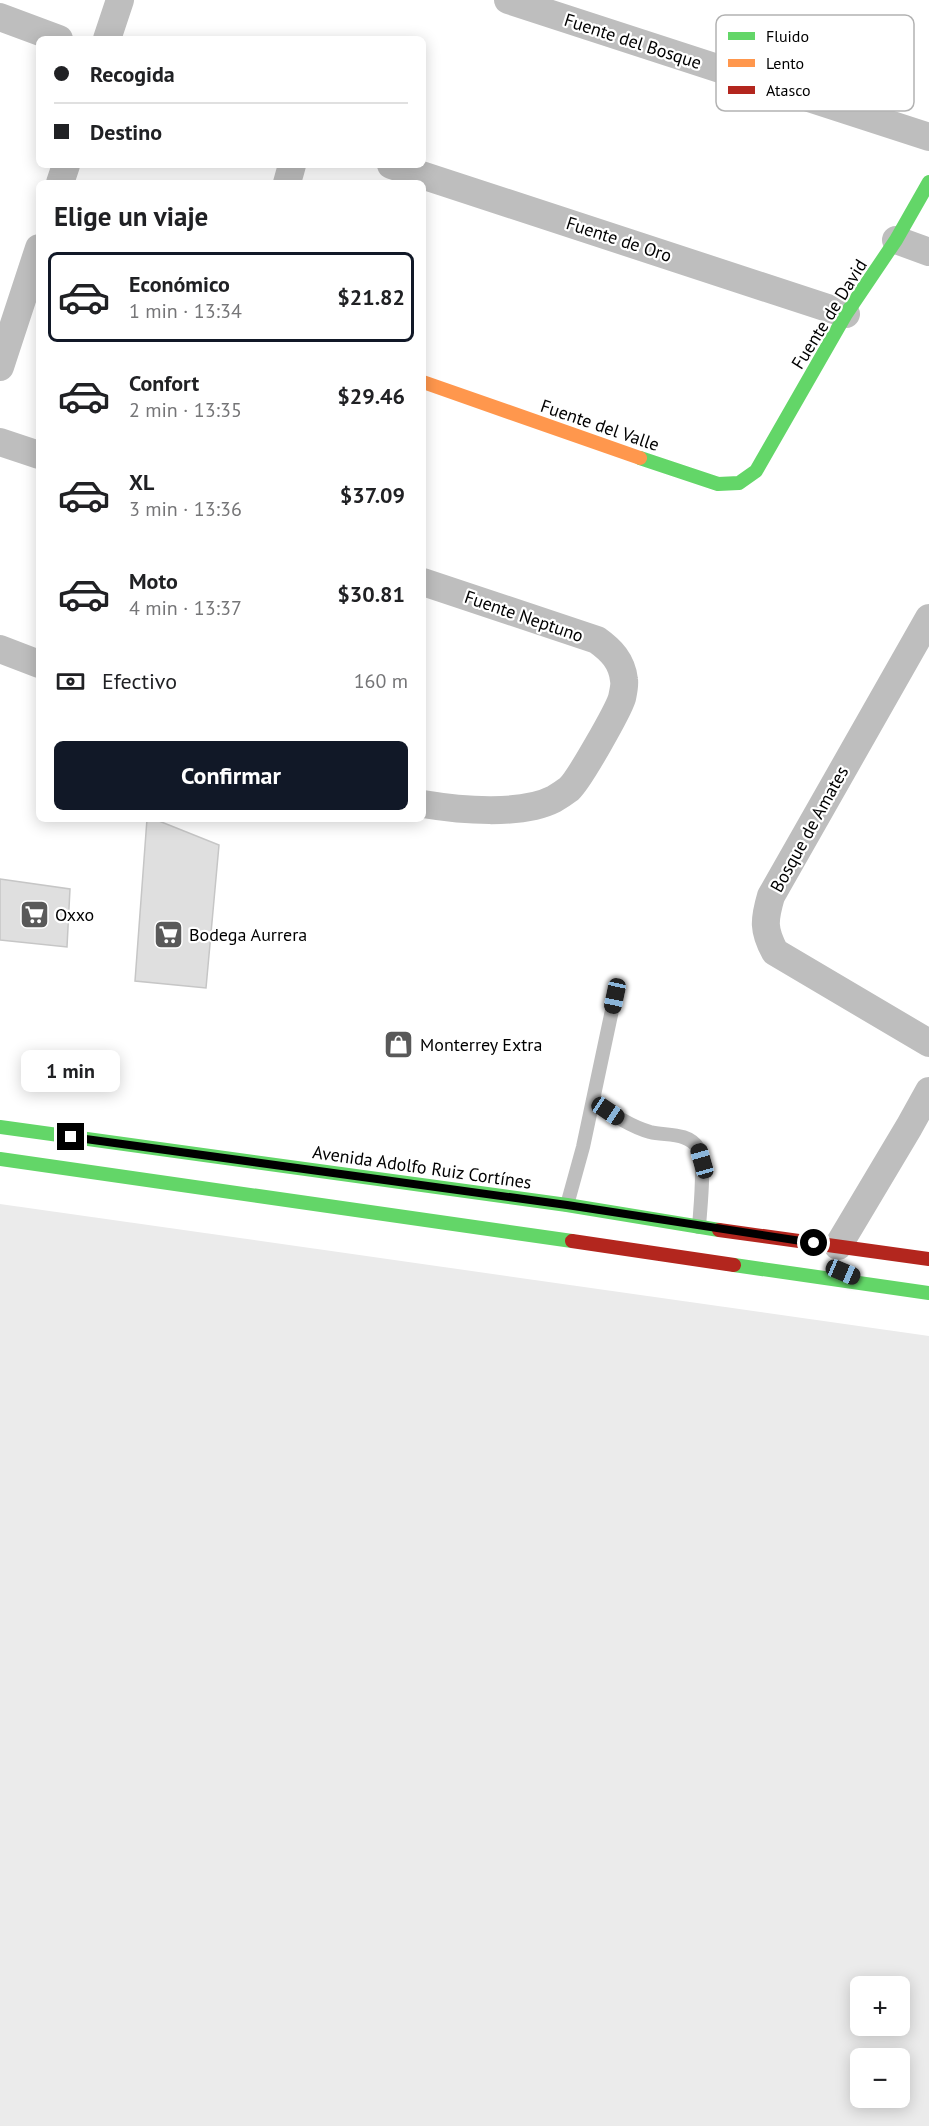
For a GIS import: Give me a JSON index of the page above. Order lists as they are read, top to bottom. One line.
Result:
{"streets":{"main road":["Fuente de David","Fuente del Valle","Avenida Adolfo Ruiz Cortínes"],"street":["Fuente del Bosque","Fuente de Oro","Fuente Neptuno","Bosque de Amates"]},"crossings":[["Fuente de Oro","Fuente de David"],["Fuente de David","Fuente del Valle"]],"places":{"supermarket":["Oxxo","Bodega Aurrera"],"shop":["Monterrey Extra"]},"legend":["Fluido","Lento","Atasco"],"page":{"banner":["Recogida","Destino"],"heading":"Elige un viaje","list":[{"name":"Económico","note":"1 min · 13:34","value":"$21.82"},{"name":"Confort","note":"2 min · 13:35","value":"$29.46"},{"name":"XL","note":"3 min · 13:36","value":"$37.09"},{"name":"Moto","note":"4 min · 13:37","value":"$30.81"}],"pay":["Efectivo","160 m"],"buttons":"Confirmar","bubble":"1 min","map_buttons":["+","−"]}}
